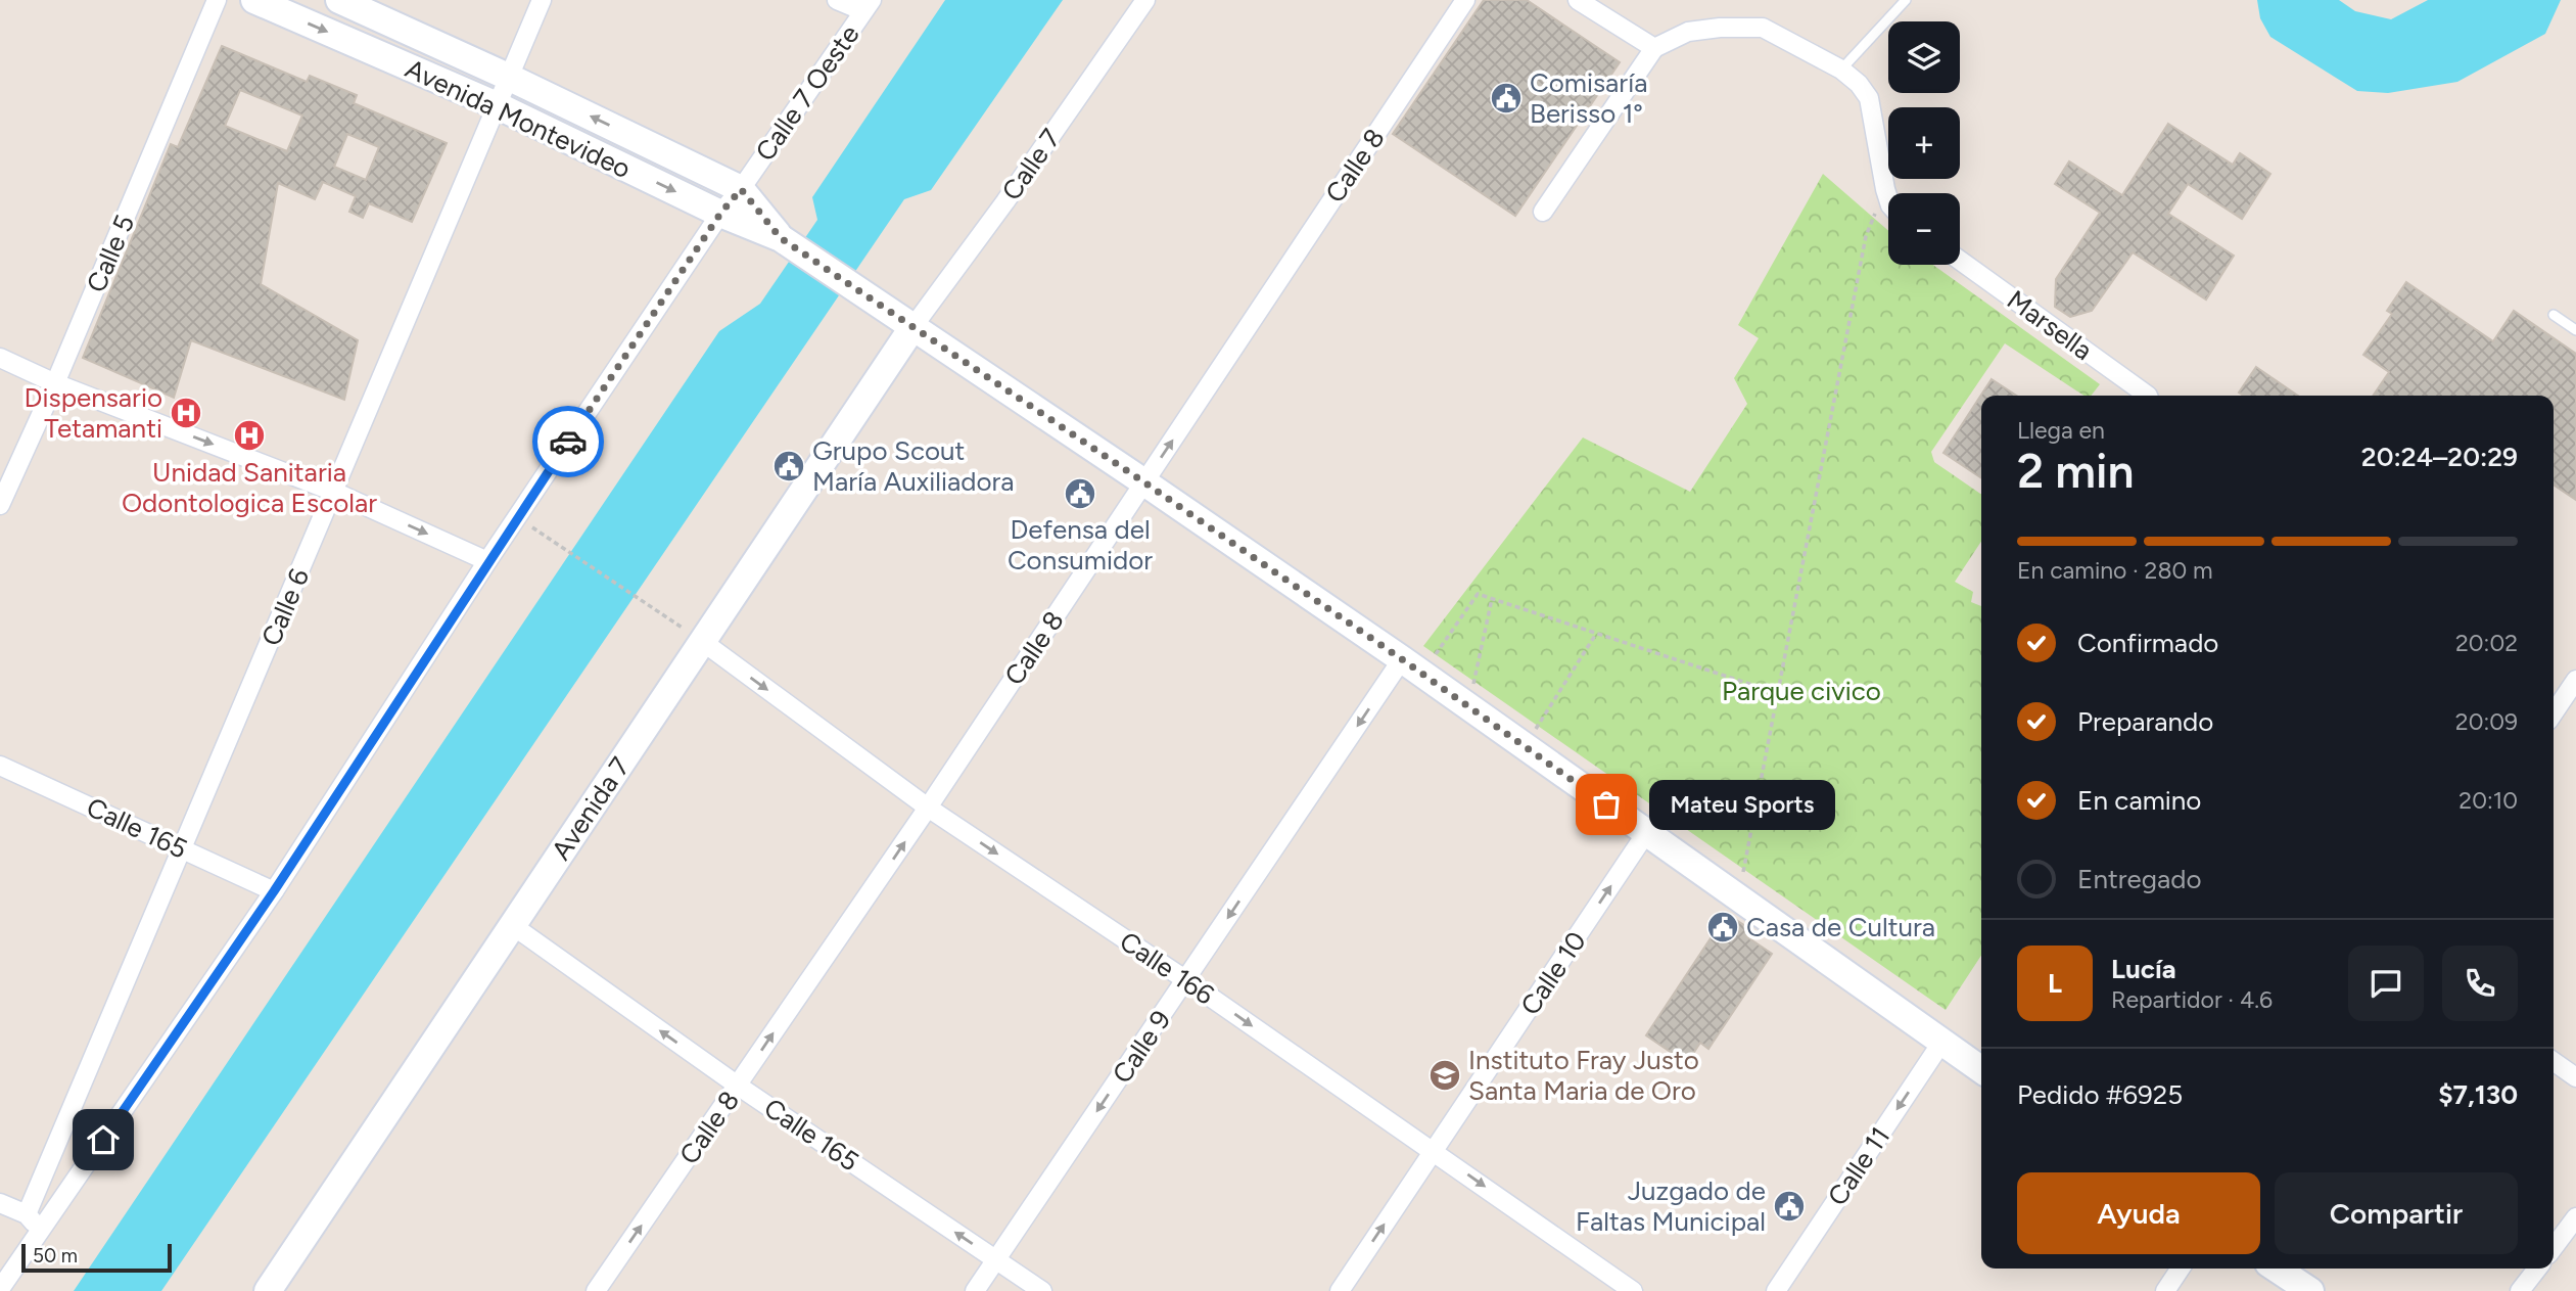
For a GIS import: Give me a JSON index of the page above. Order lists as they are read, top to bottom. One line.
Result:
{"streets":{"main road":["Avenida Montevideo","Avenida 7"],"street":["Calle 7 Oeste","Calle 7","Calle 8","Calle 5","Marsella","Calle 6","Calle 165","Calle 166","Calle 10","Calle 9","Calle 11"]},"crossings":[["Calle 7 Oeste","Avenida Montevideo"],["Calle 7 Oeste","Calle 165"],["Avenida Montevideo","Calle 7"],["Avenida Montevideo","Calle 8"],["Avenida Montevideo","Calle 6"],["Avenida Montevideo","Avenida 7"],["Avenida Montevideo","Calle 10"],["Avenida Montevideo","Calle 9"],["Avenida Montevideo","Calle 11"],["Calle 7","Avenida 7"],["Calle 8","Calle 165"],["Calle 8","Calle 166"],["Calle 6","Calle 165"],["Avenida 7","Calle 165"],["Avenida 7","Calle 166"],["Calle 165","Calle 9"],["Calle 166","Calle 10"],["Calle 166","Calle 9"]],"one_way":["Calle 8","Calle 165","Calle 166","Calle 10","Calle 9","Calle 11"],"parks":["Parque civico"],"places":{"public building":["Comisaría Berisso 1°","Grupo Scout María Auxiliadora","Defensa del Consumidor","Casa de Cultura","Juzgado de Faltas Municipal"],"hospital":["Dispensario Tetamanti","Unidad Sanitaria Odontologica Escolar"],"other":["Mateu Sports"],"school or university":["Instituto Fray Justo Santa Maria de Oro"]},"scale_bar":"50 m","page":{"map_buttons":["+","−"],"heading":["2 min","Llega en","20:24–20:29"],"panel":["Lucía","Repartidor · 4.6","Pedido #6925","$7,130"],"bar":"En camino · 280 m","list":[["Confirmado","20:02"],["Preparando","20:09"],["En camino","20:10"],"Entregado"],"bubble":"Mateu Sports","round":"L","buttons":["Ayuda","Compartir"],"scale":"50 m"}}
